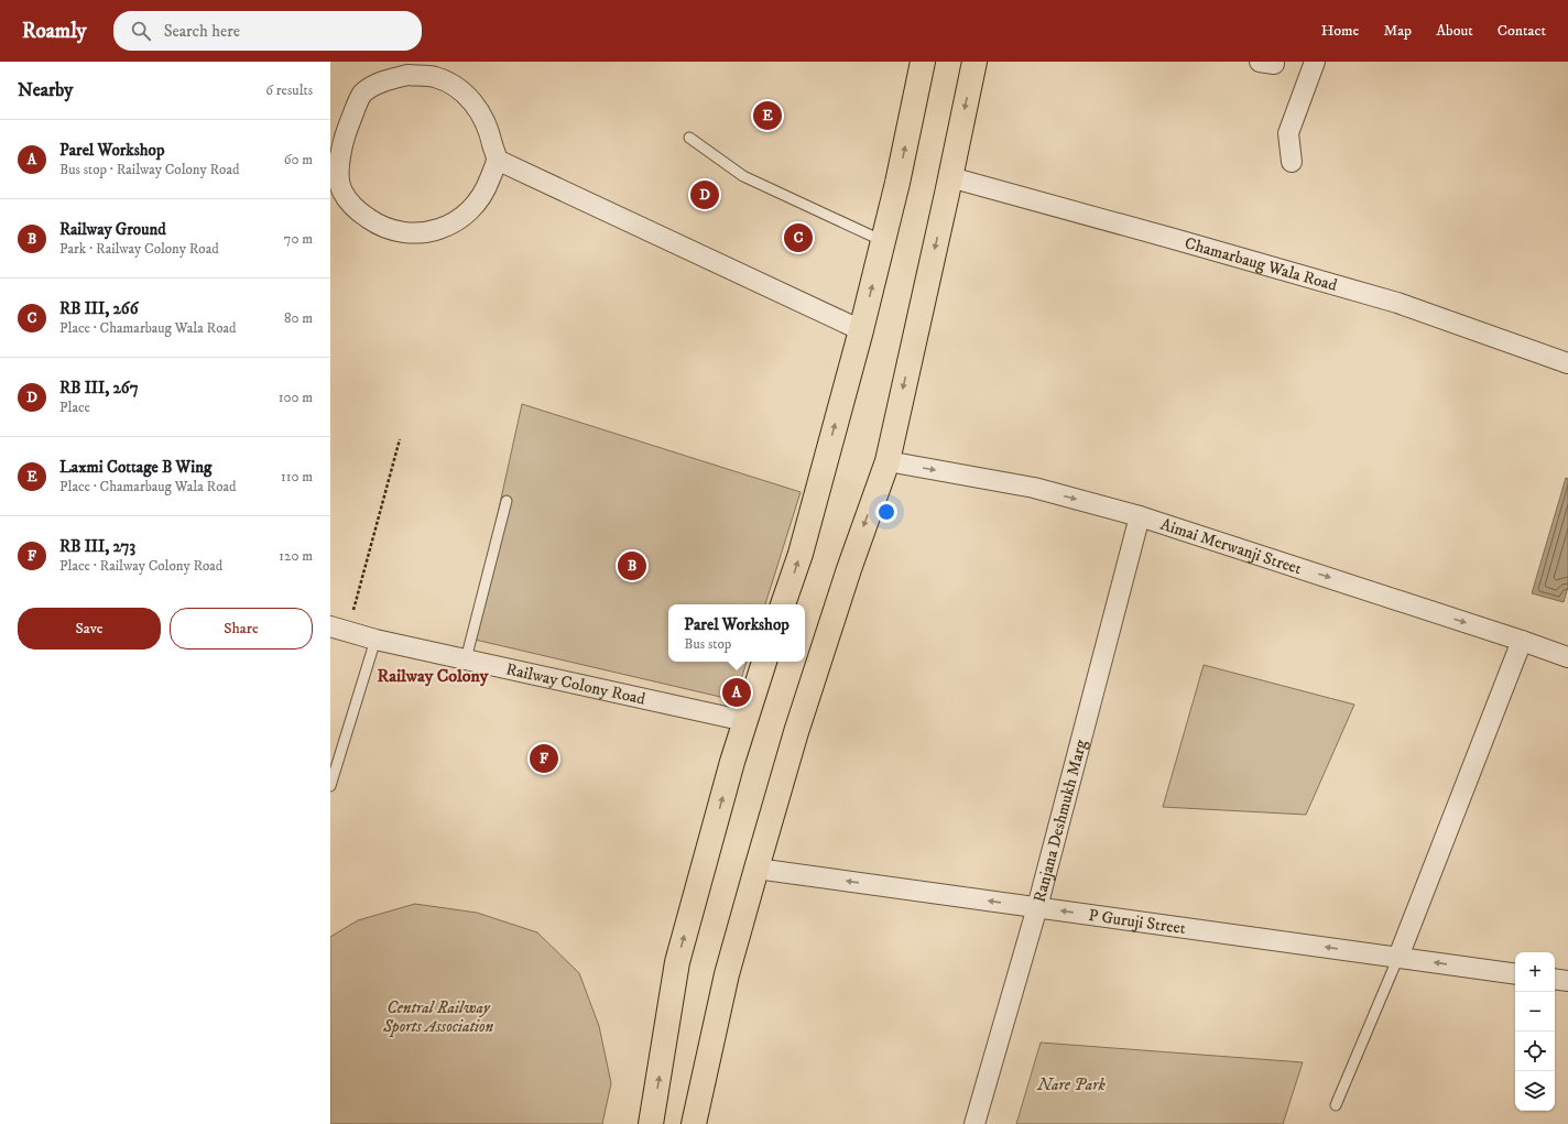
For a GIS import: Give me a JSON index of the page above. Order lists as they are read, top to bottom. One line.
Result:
{"streets":{"street":["Chamarbaug Wala Road","Aimai Merwanji Street","Railway Colony Road","Ranjana Deshmukh Marg","P Guruji Street"]},"crossings":[["Aimai Merwanji Street","Ranjana Deshmukh Marg"],["Ranjana Deshmukh Marg","P Guruji Street"]],"one_way":["Aimai Merwanji Street","P Guruji Street"],"districts":["Railway Colony"],"parks":["Central Railway Sports Association","Nare Park"],"page":{"header":"Roamly","search":"Search here","nav":["Home","Map","About","Contact"],"heading":["Nearby","6 results"],"pins":["E","D","C","B","A","F"],"list":[{"mark":"A","name":"Parel Workshop","note":"Bus stop · Railway Colony Road","value":"60 m"},{"mark":"B","name":"Railway Ground","note":"Park · Railway Colony Road","value":"70 m"},{"mark":"C","name":"RB III, 266","note":"Place · Chamarbaug Wala Road","value":"80 m"},{"mark":"D","name":"RB III, 267","note":"Place","value":"100 m"},{"mark":"E","name":"Laxmi Cottage B Wing","note":"Place · Chamarbaug Wala Road","value":"110 m"},{"mark":"F","name":"RB III, 273","note":"Place · Railway Colony Road","value":"120 m"}],"buttons":["Save","Share"],"popup":["Parel Workshop","Bus stop"],"map_buttons":["+","−"]}}
